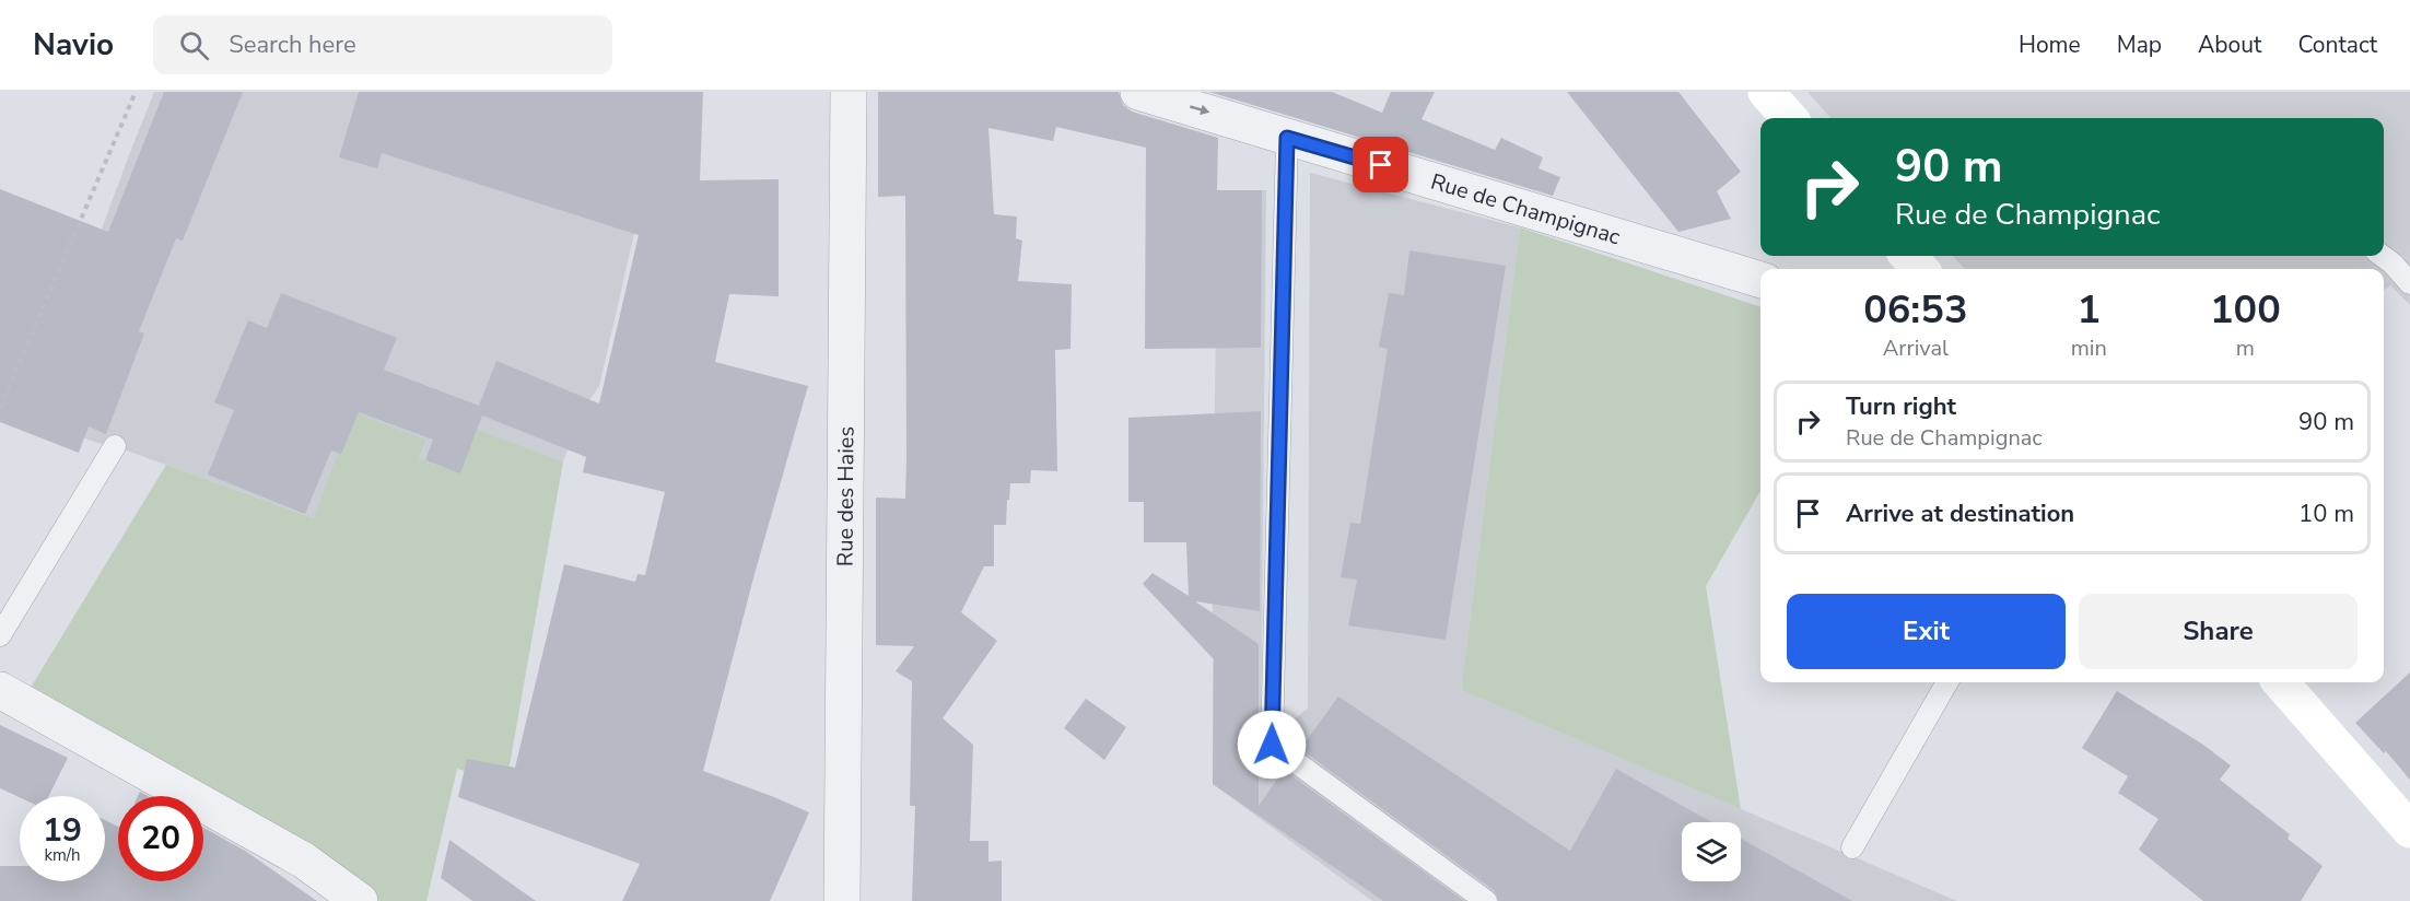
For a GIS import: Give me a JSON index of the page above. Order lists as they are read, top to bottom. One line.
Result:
{"streets":{"street":["Rue de Champignac","Rue des Haies"]},"page":{"header":"Navio","search":"Search here","nav":["Home","Map","About","Contact"],"turn":["90 m","Rue de Champignac"],"eta":["06:53","Arrival","1","min","100","m"],"list":[{"name":"Turn right","note":"Rue de Champignac","value":"90 m"},{"name":"Arrive at destination","value":"10 m"}],"buttons":["Exit","Share"],"speed":"19 km/h","limit":"20"}}
